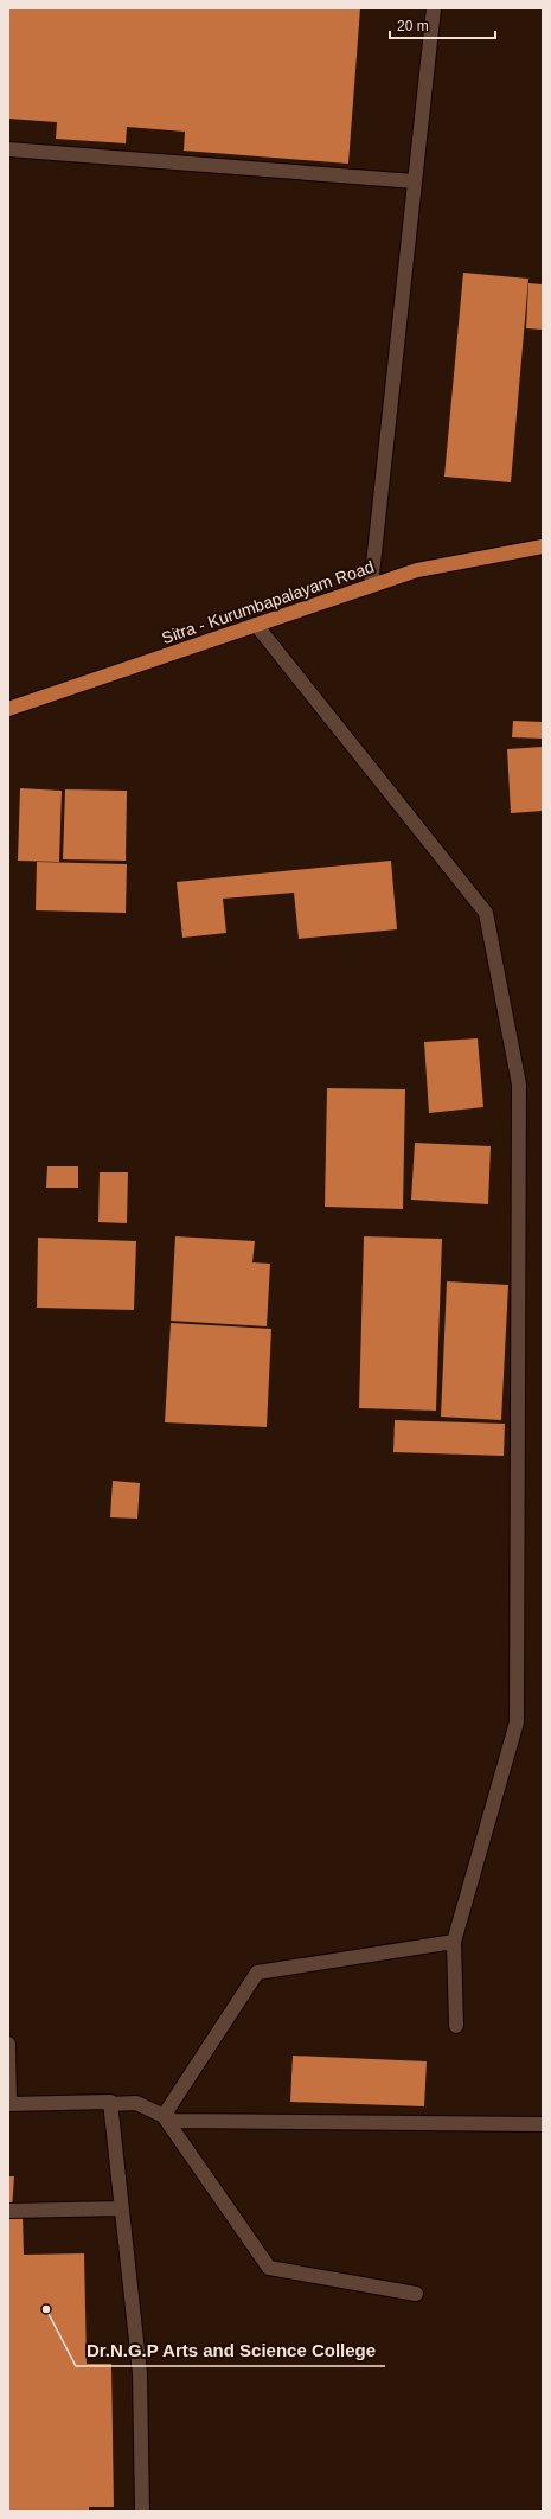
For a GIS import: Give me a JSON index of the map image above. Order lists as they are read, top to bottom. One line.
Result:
{"streets":{"main road":["Sitra - Kurumbapalayam Road"]},"places":["Dr.N.G.P Arts and Science College"],"scale_bar":"20 m"}
